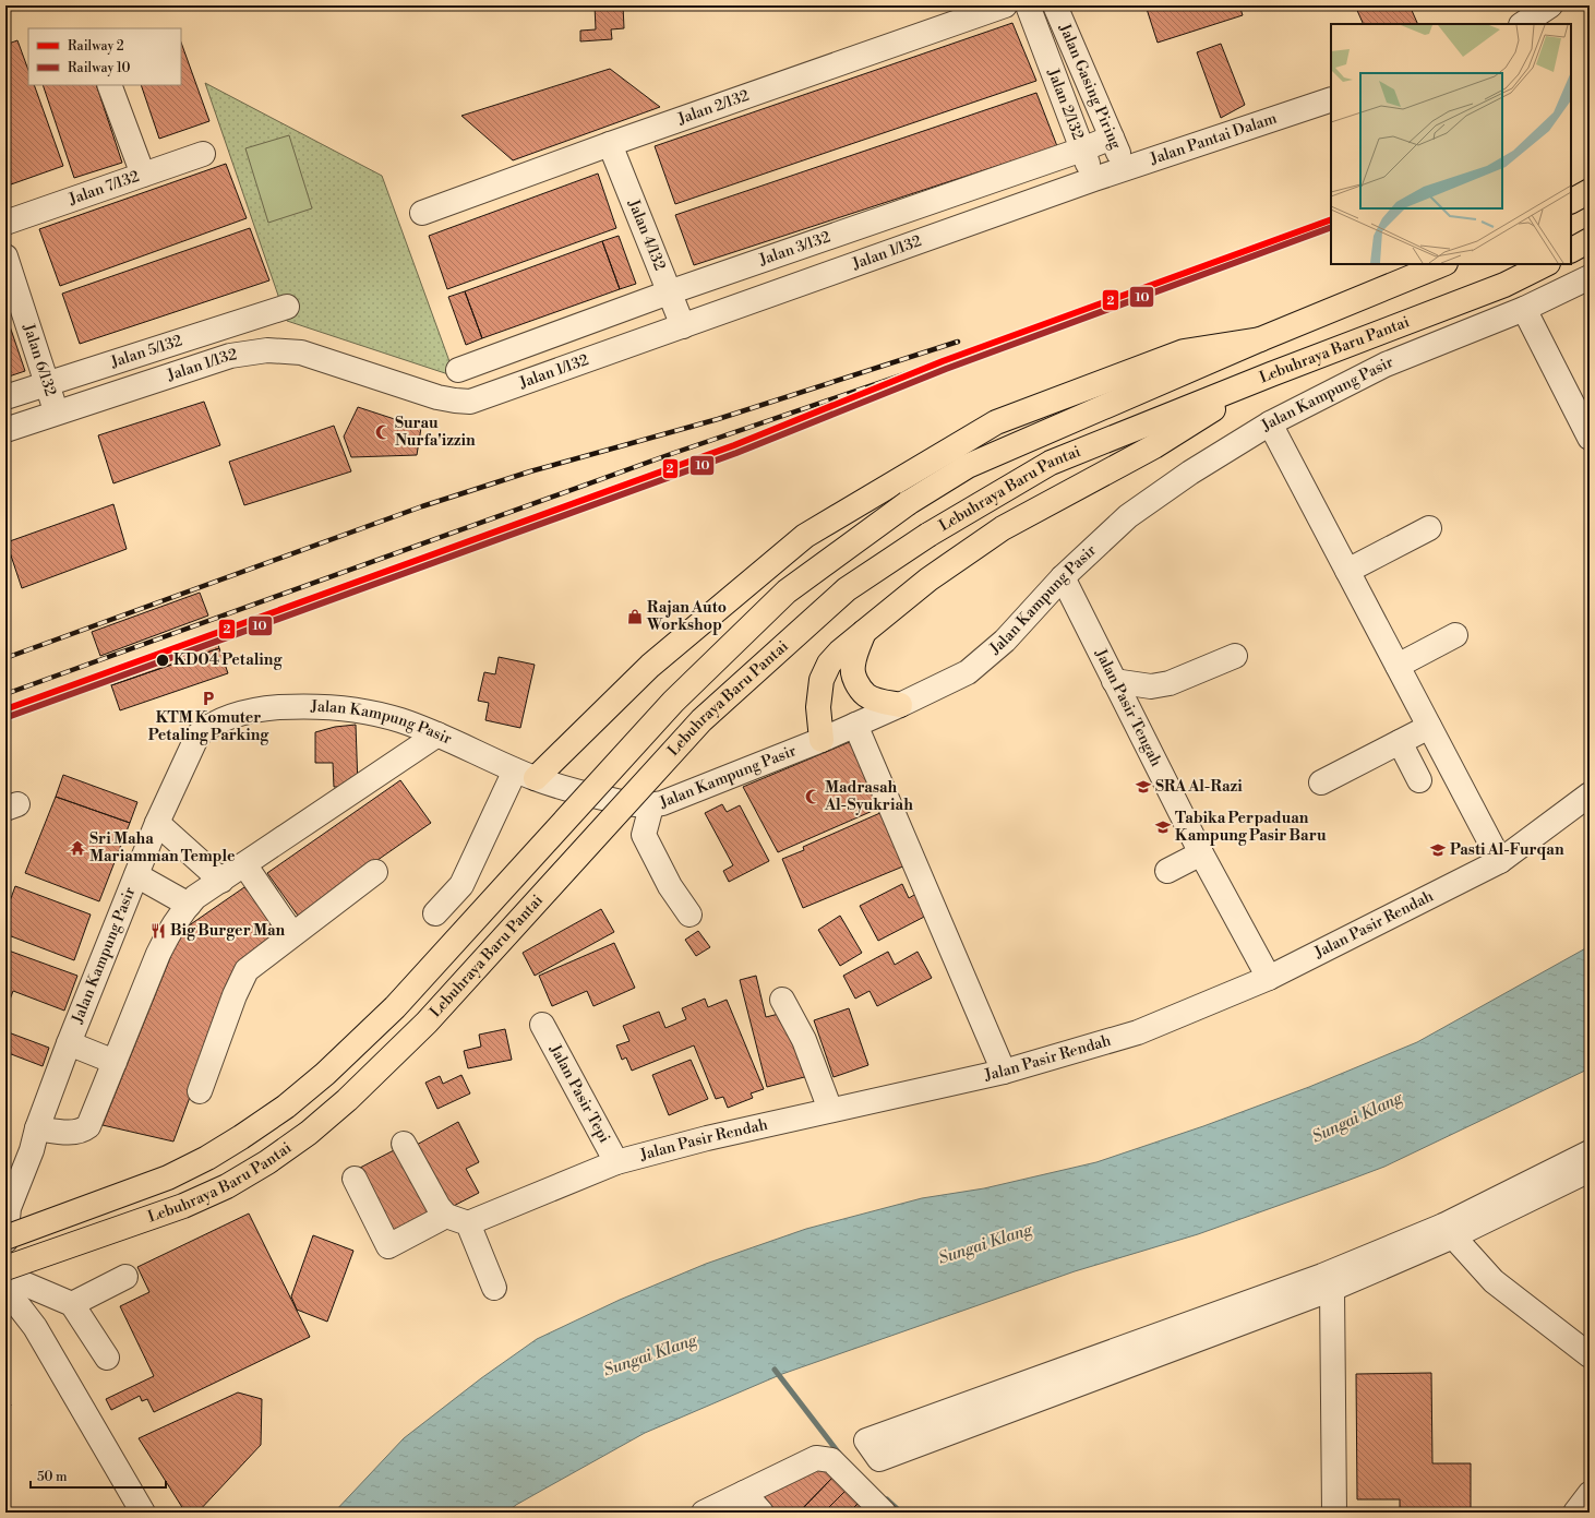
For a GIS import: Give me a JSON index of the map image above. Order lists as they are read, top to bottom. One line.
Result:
{"streets":{"highway":["Lebuhraya Baru Pantai"],"street":["Jalan Gasing Piring","Jalan 2/132","Jalan Pantai Dalam","Jalan 7/132","Jalan 4/132","Jalan 3/132","Jalan 1/132","Jalan 5/132","Jalan 6/132","Jalan Kampung Pasir","Jalan Pasir Tengah","Jalan Pasir Rendah","Jalan Pasir Tepi"]},"crossings":[["Jalan Gasing Piring","Jalan Pantai Dalam"],["Jalan Gasing Piring","Jalan 3/132"],["Jalan 2/132","Jalan Pantai Dalam"],["Jalan 2/132","Jalan 4/132"],["Jalan 2/132","Jalan 3/132"],["Jalan 2/132","Jalan 1/132"],["Jalan Pantai Dalam","Jalan 1/132"],["Jalan 4/132","Jalan 3/132"],["Jalan 4/132","Jalan 1/132"],["Jalan 1/132","Jalan 6/132"],["Lebuhraya Baru Pantai","Jalan Kampung Pasir"],["Jalan 5/132","Jalan 6/132"],["Jalan Kampung Pasir","Jalan Pasir Tengah"],["Jalan Pasir Tengah","Jalan Pasir Rendah"],["Jalan Pasir Rendah","Jalan Pasir Tepi"]],"water":["Sungai Klang"],"places":{"mosque":["Surau Nurfa'izzin","Madrasah Al-Syukriah"],"shop":["Rajan Auto Workshop"],"other":["KD04 Petaling"],"parking":["KTM Komuter Petaling Parking"],"school or university":["SRA Al-Razi","Tabika Perpaduan Kampung Pasir Baru","Pasti Al-Furqan"],"temple":["Sri Maha Mariamman Temple"],"restaurant":["Big Burger Man"]},"lines":["rail line 2","rail line 10"],"legend":["Railway 2","Railway 10"],"scale_bar":"50 m"}
